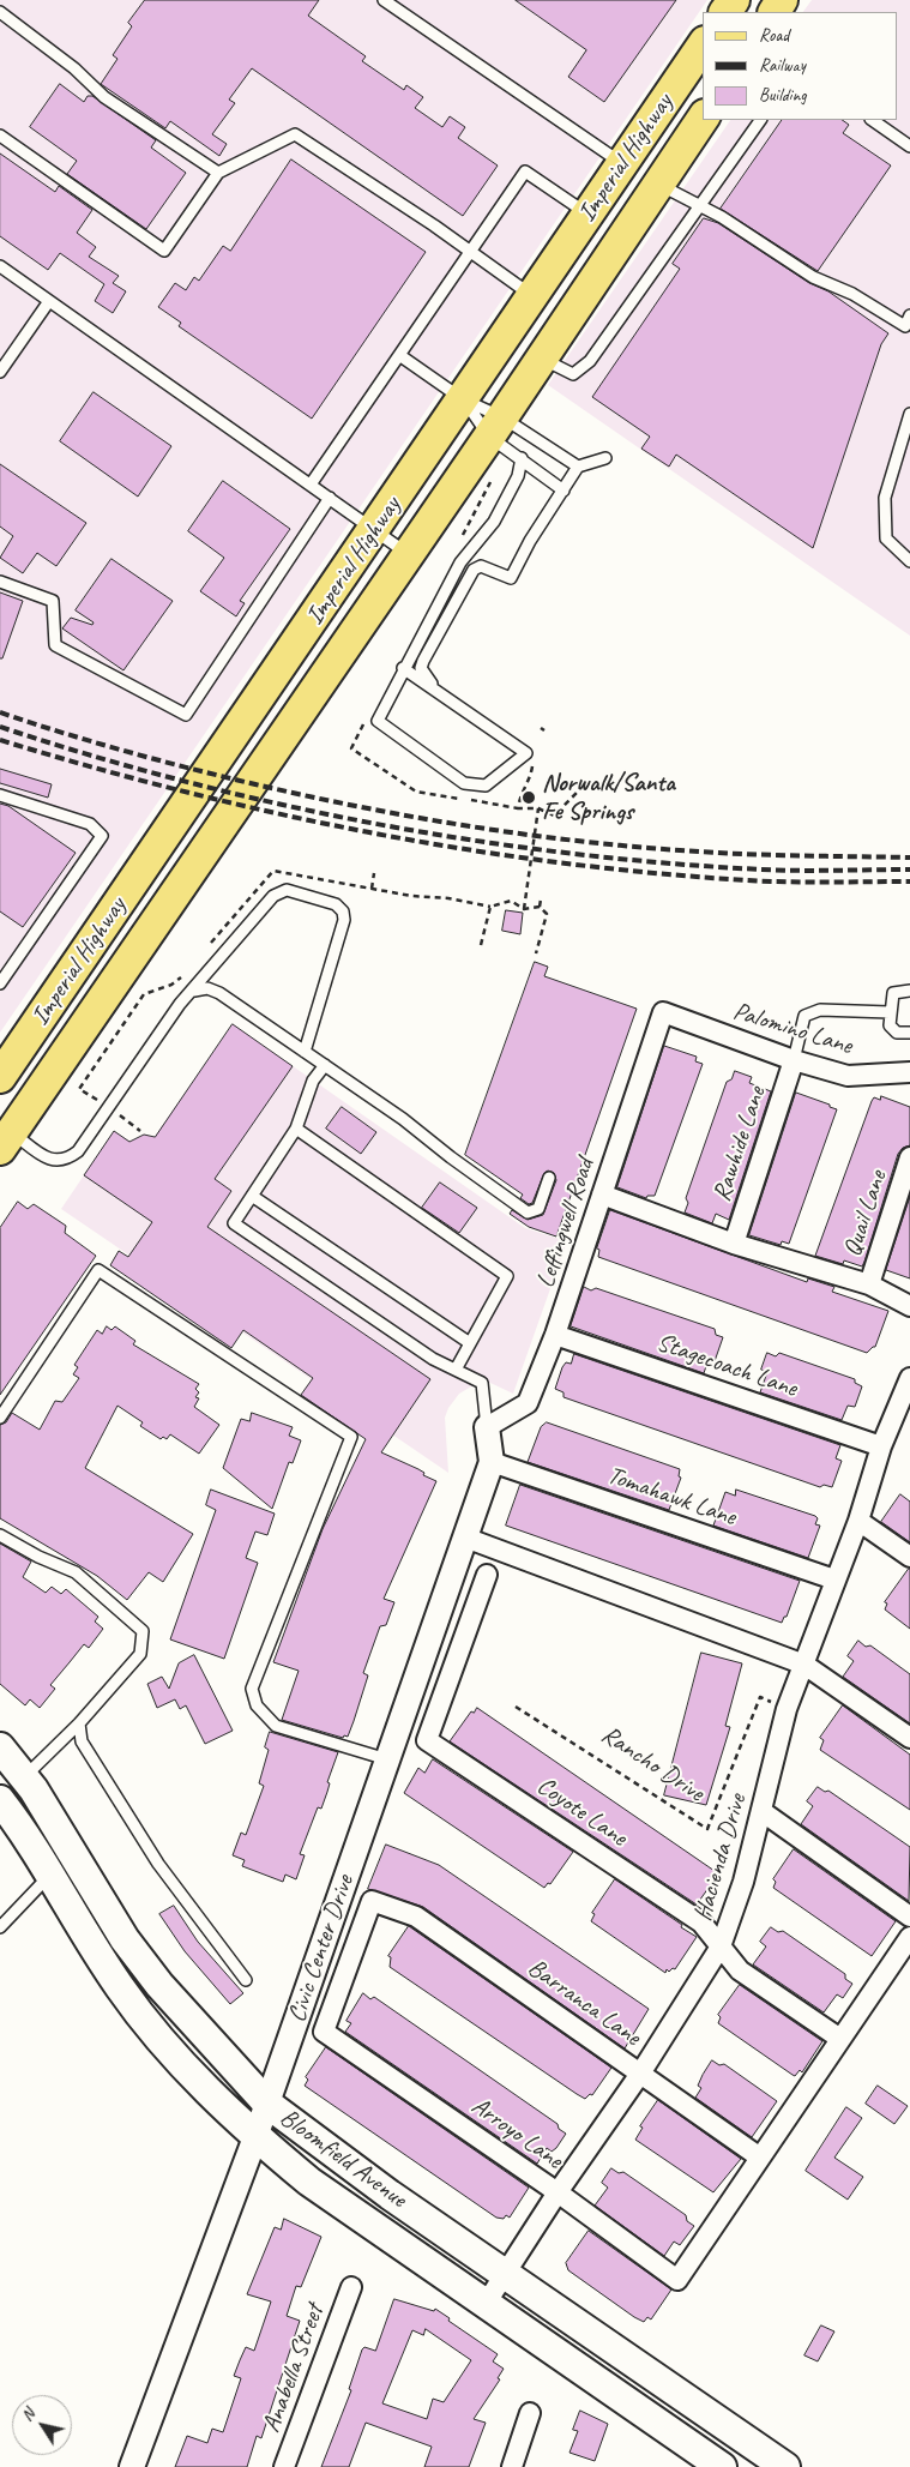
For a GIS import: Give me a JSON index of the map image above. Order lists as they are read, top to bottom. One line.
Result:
{"streets":{"main road":["Imperial Highway","Bloomfield Avenue"],"street":["Palomino Lane","Rawhide Lane","Quail Lane","Leffingwell Road","Stagecoach Lane","Tomahawk Lane","Coyote Lane","Hacienda Drive","Civic Center Drive","Barranca Lane","Arroyo Lane","Anabella Street"],"path":["Rancho Drive"]},"crossings":[["Palomino Lane","Rawhide Lane"],["Palomino Lane","Leffingwell Road"],["Leffingwell Road","Stagecoach Lane"],["Leffingwell Road","Civic Center Drive"],["Stagecoach Lane","Hacienda Drive"],["Tomahawk Lane","Hacienda Drive"],["Tomahawk Lane","Civic Center Drive"],["Rancho Drive","Hacienda Drive"],["Coyote Lane","Hacienda Drive"],["Hacienda Drive","Barranca Lane"],["Hacienda Drive","Arroyo Lane"],["Hacienda Drive","Bloomfield Avenue"],["Civic Center Drive","Bloomfield Avenue"],["Barranca Lane","Arroyo Lane"]],"places":["Norwalk/Santa Fe Springs"],"legend":["Road","Railway","Building"],"north":"top left"}
